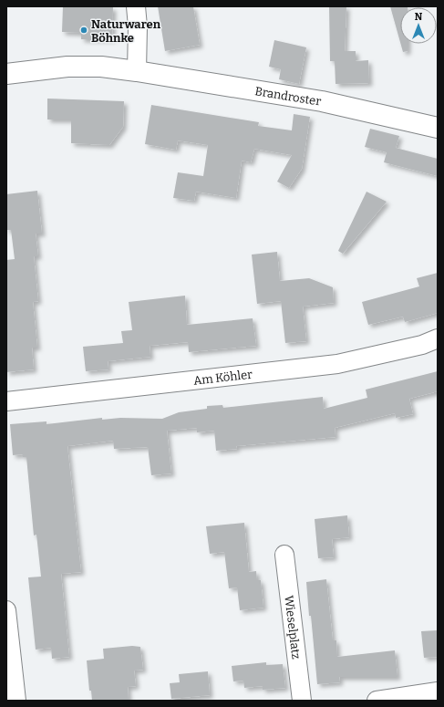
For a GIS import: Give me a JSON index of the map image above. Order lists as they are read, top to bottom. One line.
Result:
{"streets":{"street":["Brandroster","Am Köhler","Wieselplatz"]},"places":["Naturwaren Böhnke"],"north":"top"}
